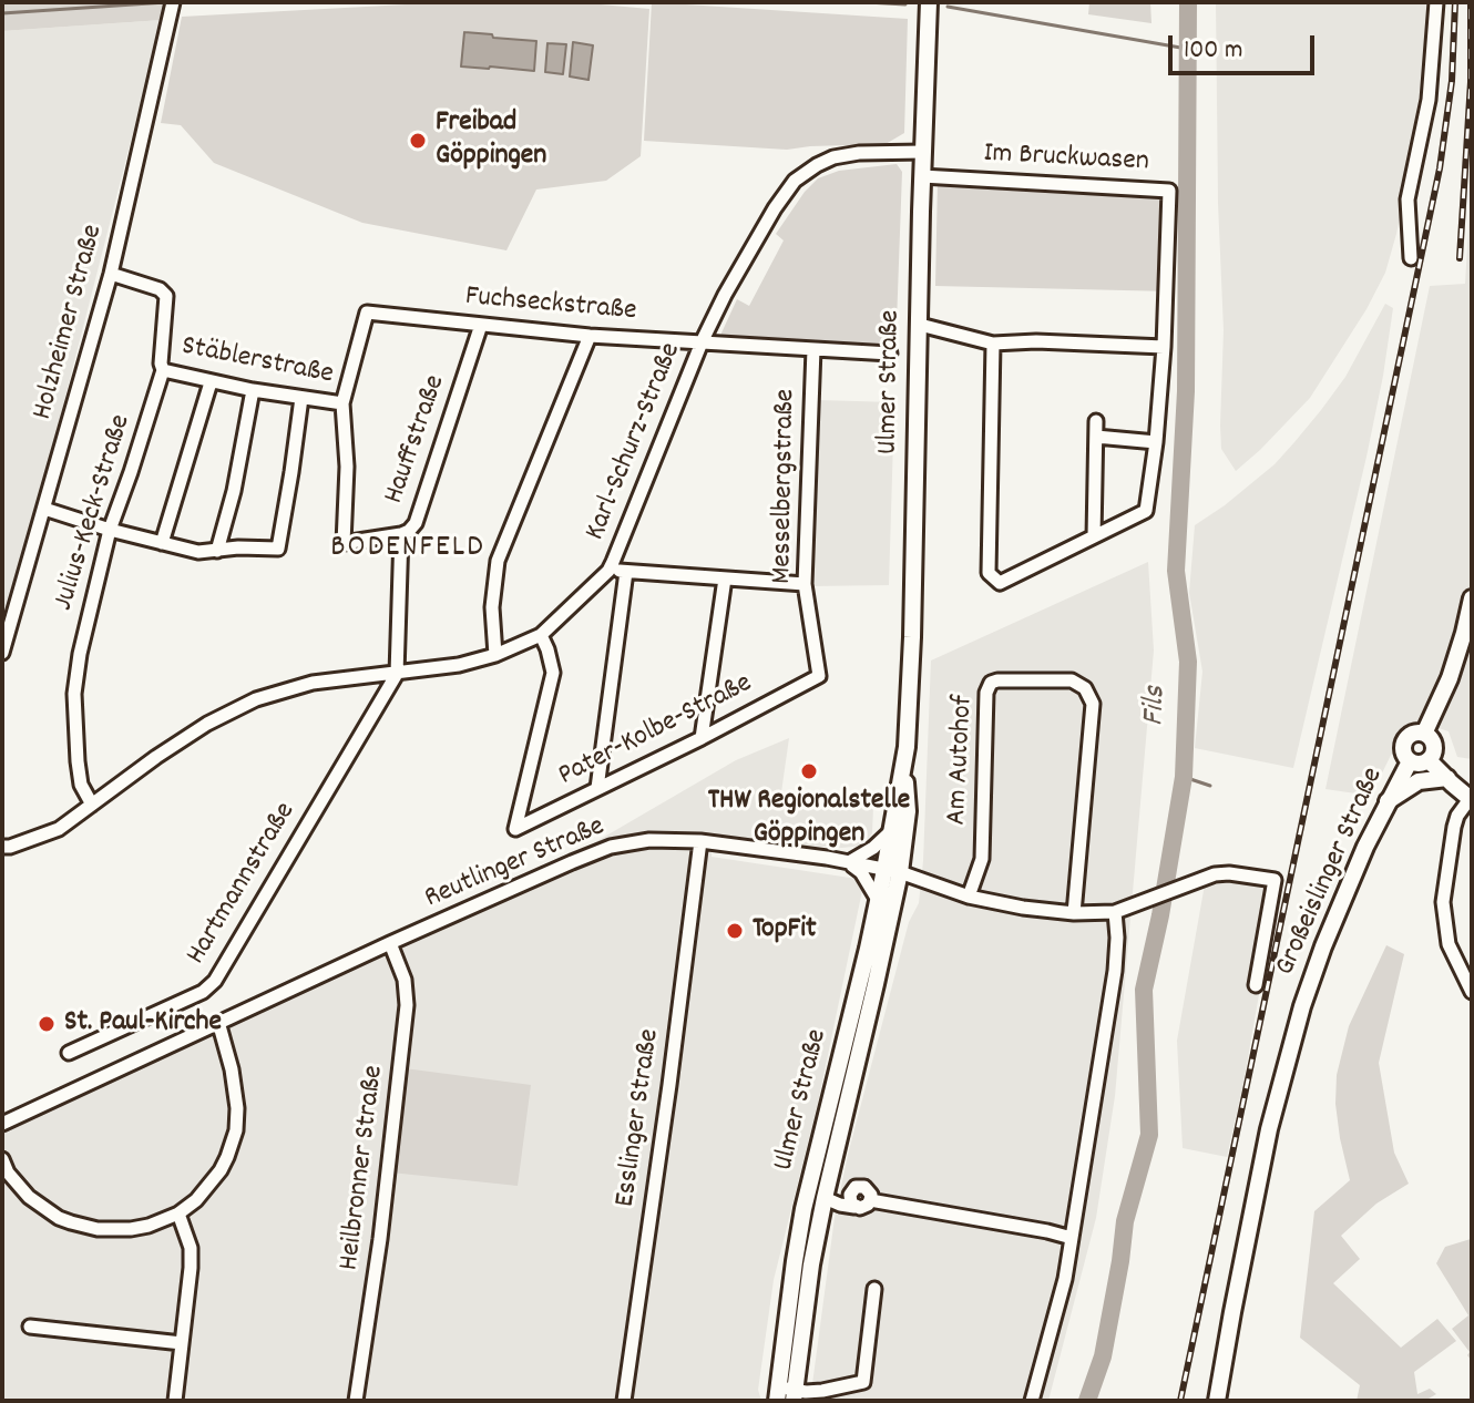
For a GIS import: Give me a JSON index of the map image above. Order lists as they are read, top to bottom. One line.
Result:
{"streets":{"main road":["Ulmer Straße","Großeislinger Straße"],"street":["Im Bruckwasen","Fuchseckstraße","Holzheimer Straße","Stäblerstraße","Hauffstraße","Karl-Schurz-Straße","Messelbergstraße","Julius-Keck-Straße","Pater-Kolbe-Straße","Am Autohof","Reutlinger Straße","Hartmannstraße","Esslinger Straße","Heilbronner Straße"]},"crossings":[["Im Bruckwasen","Ulmer Straße"],["Fuchseckstraße","Stäblerstraße"],["Fuchseckstraße","Hauffstraße"],["Fuchseckstraße","Karl-Schurz-Straße"],["Fuchseckstraße","Messelbergstraße"],["Holzheimer Straße","Julius-Keck-Straße"],["Stäblerstraße","Julius-Keck-Straße"],["Ulmer Straße","Karl-Schurz-Straße"],["Ulmer Straße","Reutlinger Straße"],["Hauffstraße","Karl-Schurz-Straße"],["Hauffstraße","Hartmannstraße"],["Karl-Schurz-Straße","Julius-Keck-Straße"],["Karl-Schurz-Straße","Pater-Kolbe-Straße"],["Karl-Schurz-Straße","Hartmannstraße"],["Messelbergstraße","Pater-Kolbe-Straße"],["Reutlinger Straße","Esslinger Straße"],["Reutlinger Straße","Heilbronner Straße"]],"districts":["BODENFELD"],"water":["Fils"],"places":["Freibad Göppingen","THW Regionalstelle Göppingen","TopFit","St. Paul-Kirche"],"scale_bar":"100 m"}
